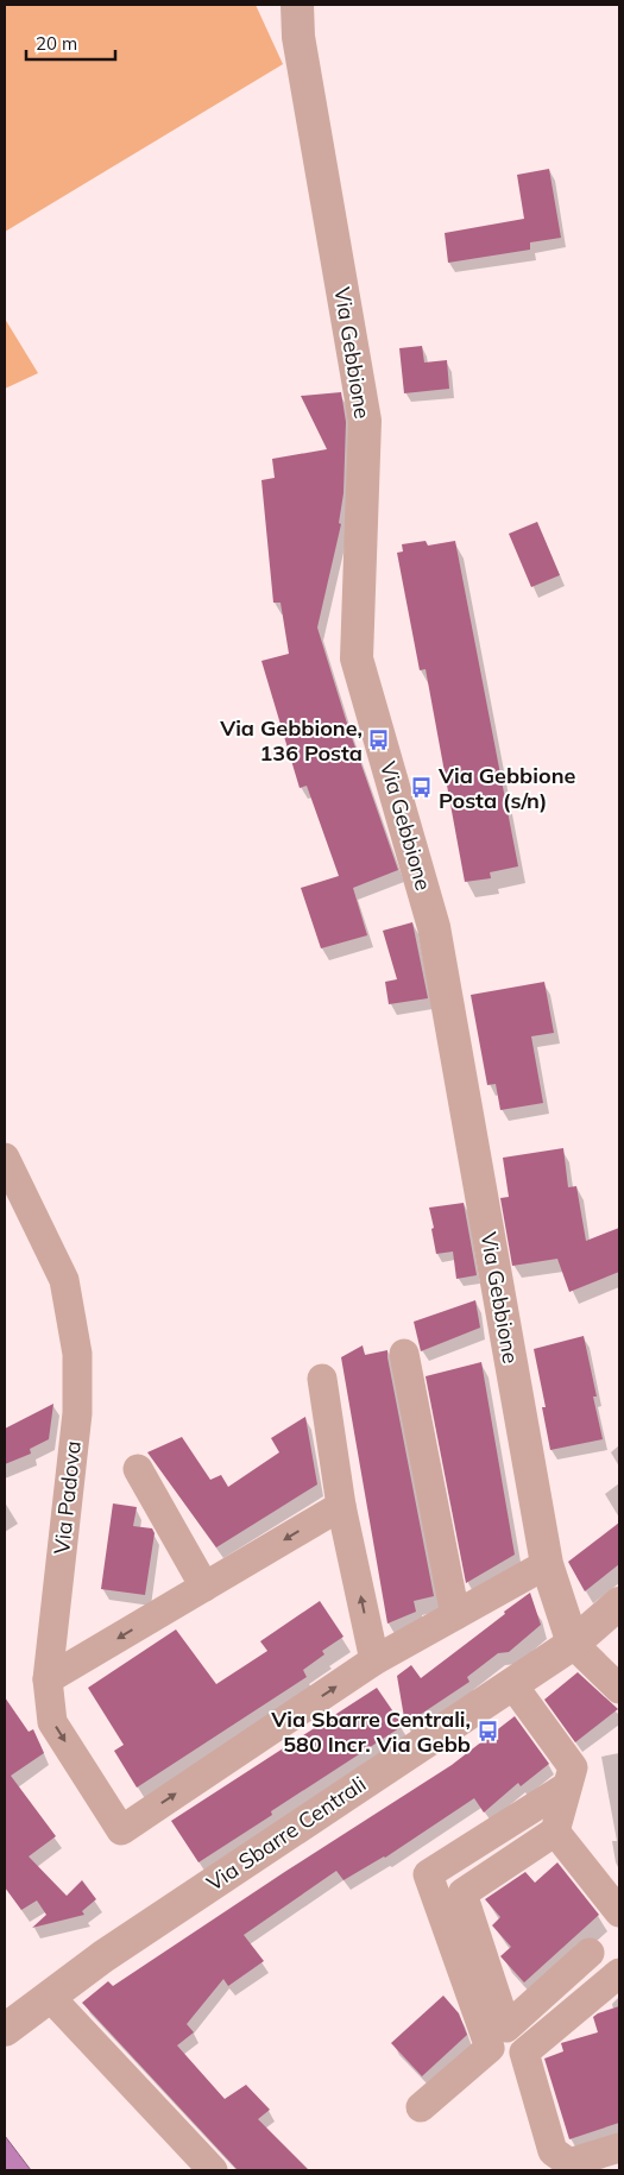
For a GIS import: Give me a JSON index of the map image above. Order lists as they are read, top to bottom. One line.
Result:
{"streets":{"street":["Via Gebbione","Via Padova","Via Sbarre Centrali"]},"crossings":[["Via Gebbione","Via Sbarre Centrali"]],"places":{"bus stop":["Via Gebbione, 136 Posta","Via Gebbione Posta (s/n)","Via Sbarre Centrali, 580 Incr. Via Gebb"]},"scale_bar":"20 m"}
